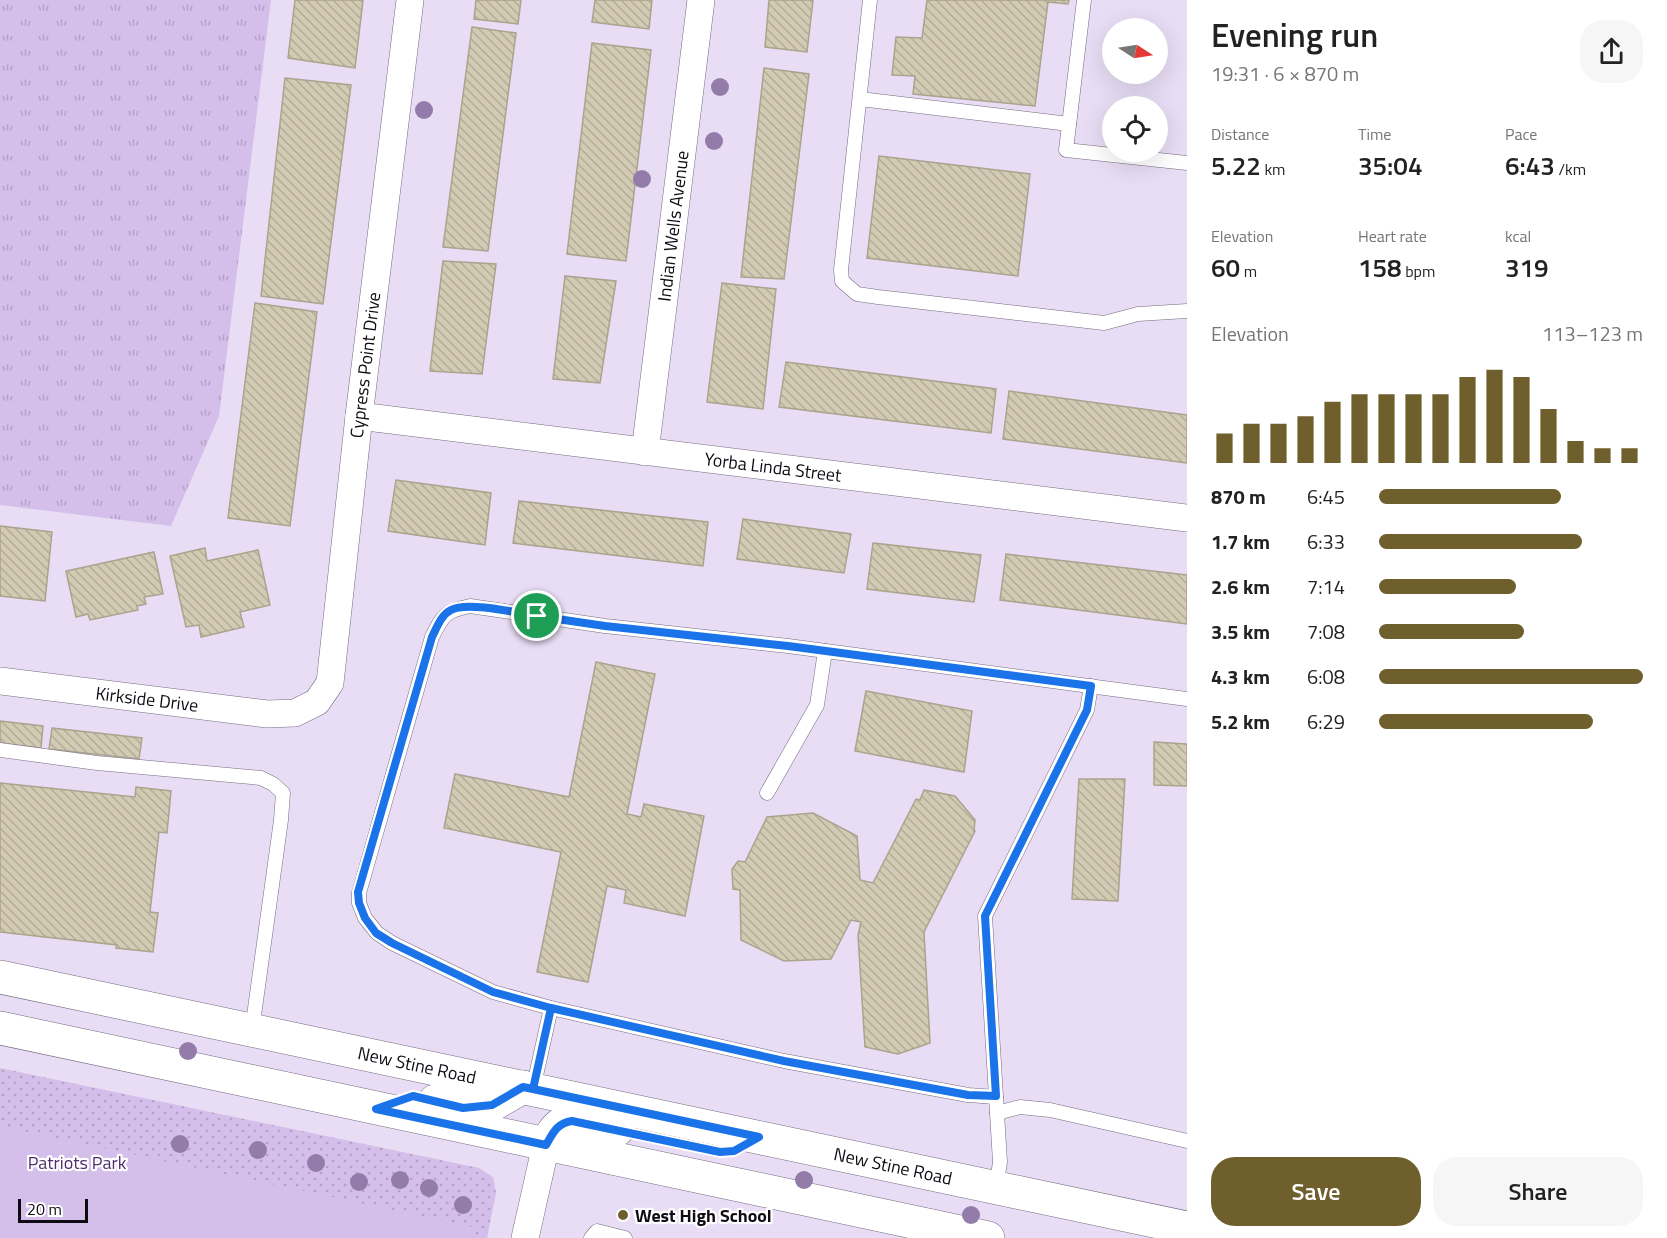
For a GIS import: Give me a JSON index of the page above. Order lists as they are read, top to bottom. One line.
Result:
{"streets":{"main road":["New Stine Road"],"street":["Indian Wells Avenue","Cypress Point Drive","Yorba Linda Street","Kirkside Drive"]},"crossings":[["Indian Wells Avenue","Yorba Linda Street"],["Cypress Point Drive","Yorba Linda Street"],["Cypress Point Drive","Kirkside Drive"]],"parks":["Patriots Park"],"places":["West High School"],"scale_bar":"20 m","north":"right","page":{"heading":["Evening run","19:31 · 6 × 870 m"],"stats":[["Distance","5.22 km"],["Time","35:04"],["Pace","6:43 /km"],["Elevation","60 m"],["Heart rate","158 bpm"],["kcal","319"]],"chart":["Elevation","113–123 m"],"list":[{"name":"870 m","note":"6:45"},{"name":"1.7 km","note":"6:33"},{"name":"2.6 km","note":"7:14"},{"name":"3.5 km","note":"7:08"},{"name":"4.3 km","note":"6:08"},{"name":"5.2 km","note":"6:29"}],"buttons":["Save","Share"],"scale":"20 m"}}
